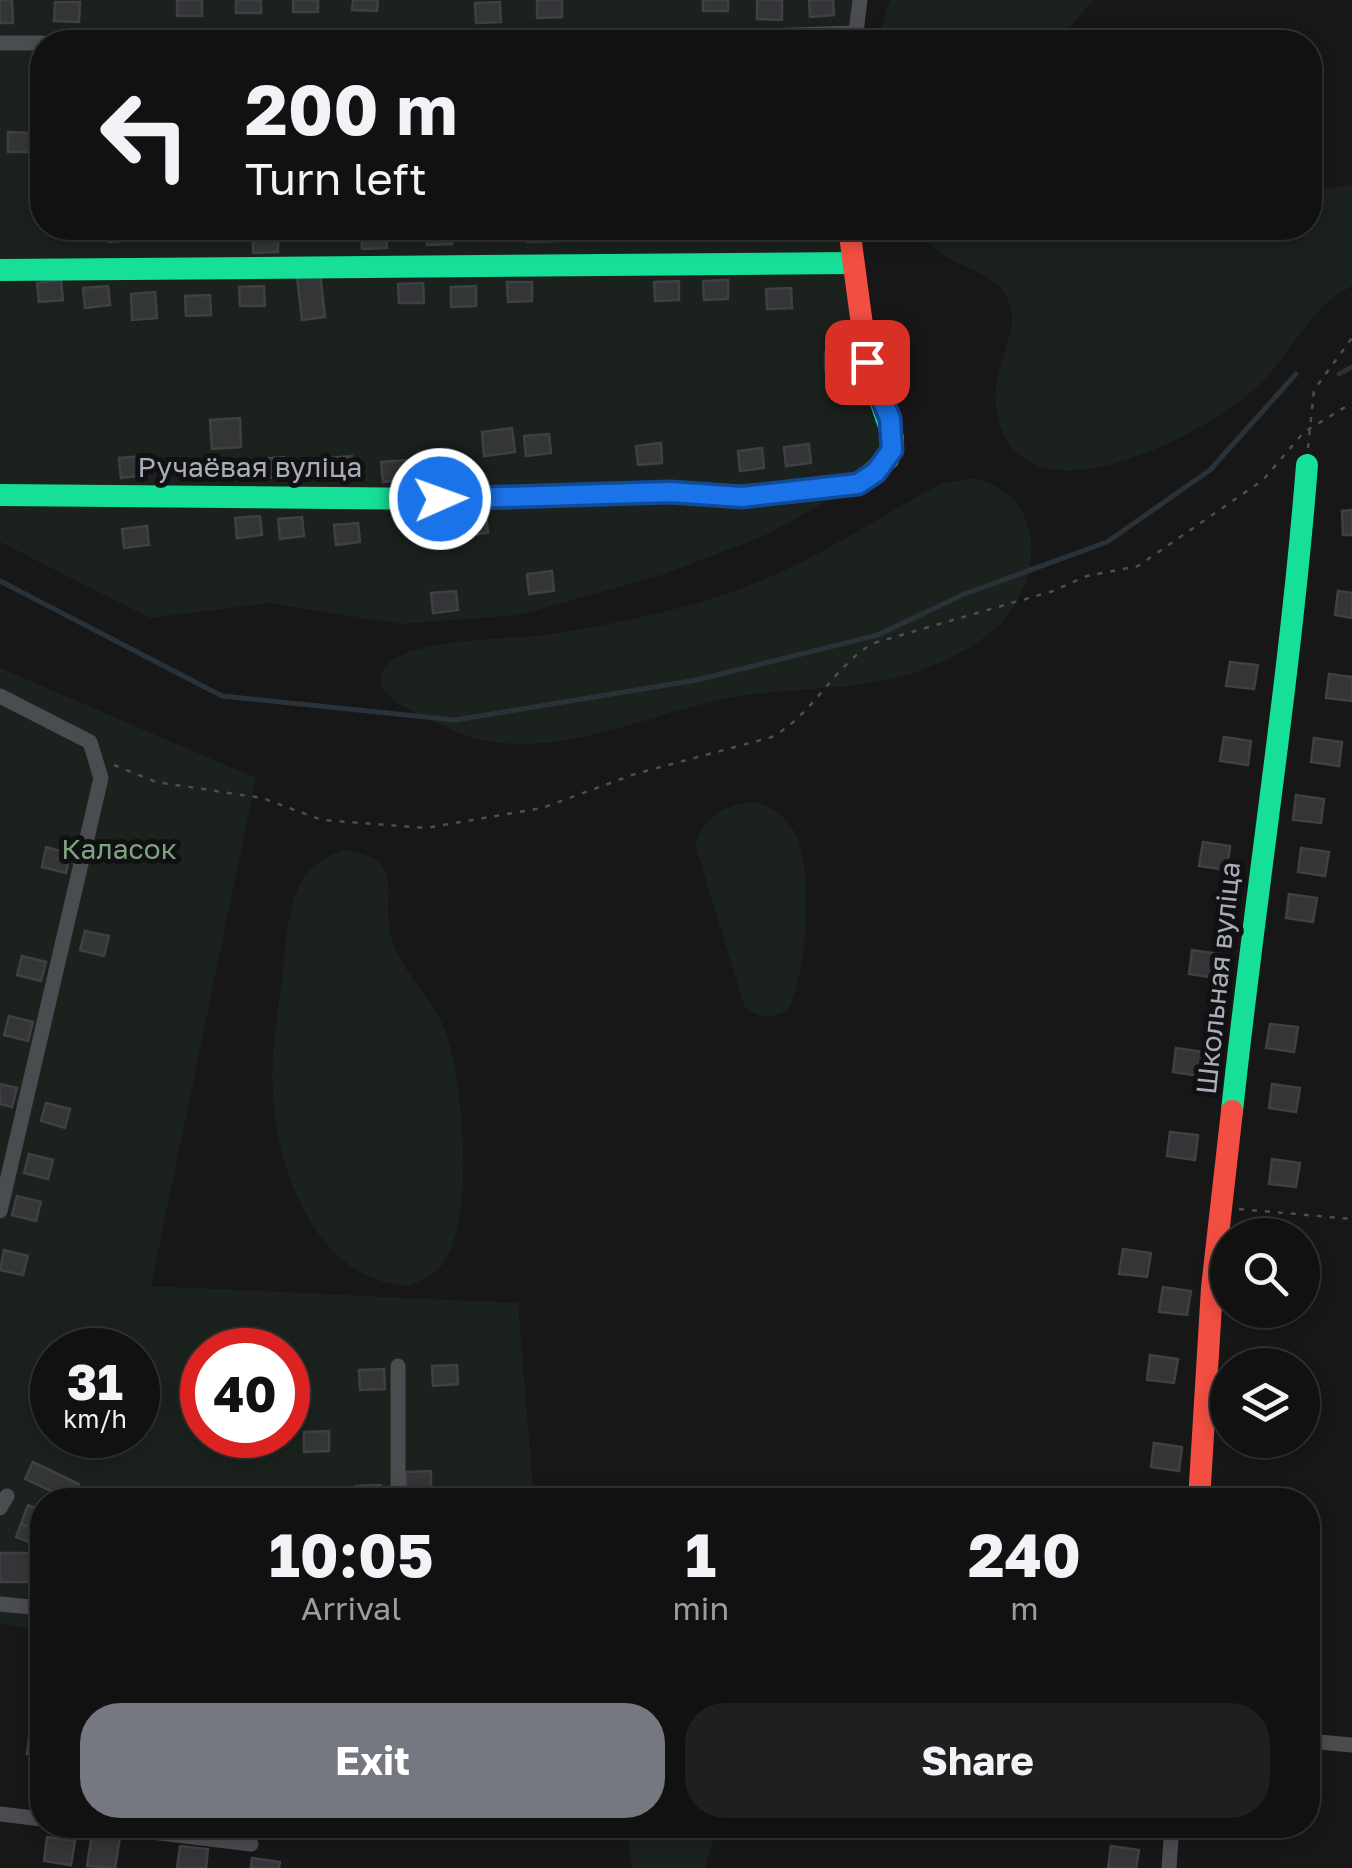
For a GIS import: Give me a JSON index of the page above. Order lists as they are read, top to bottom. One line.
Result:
{"streets":{"street":["Ручаёвая вуліца","Школьная вуліца"]},"parks":["Каласок"],"page":{"turn":["200 m","Turn left"],"speed":"31 km/h","limit":"40","eta":["10:05","Arrival","1","min","240","m"],"buttons":["Exit","Share"]}}
